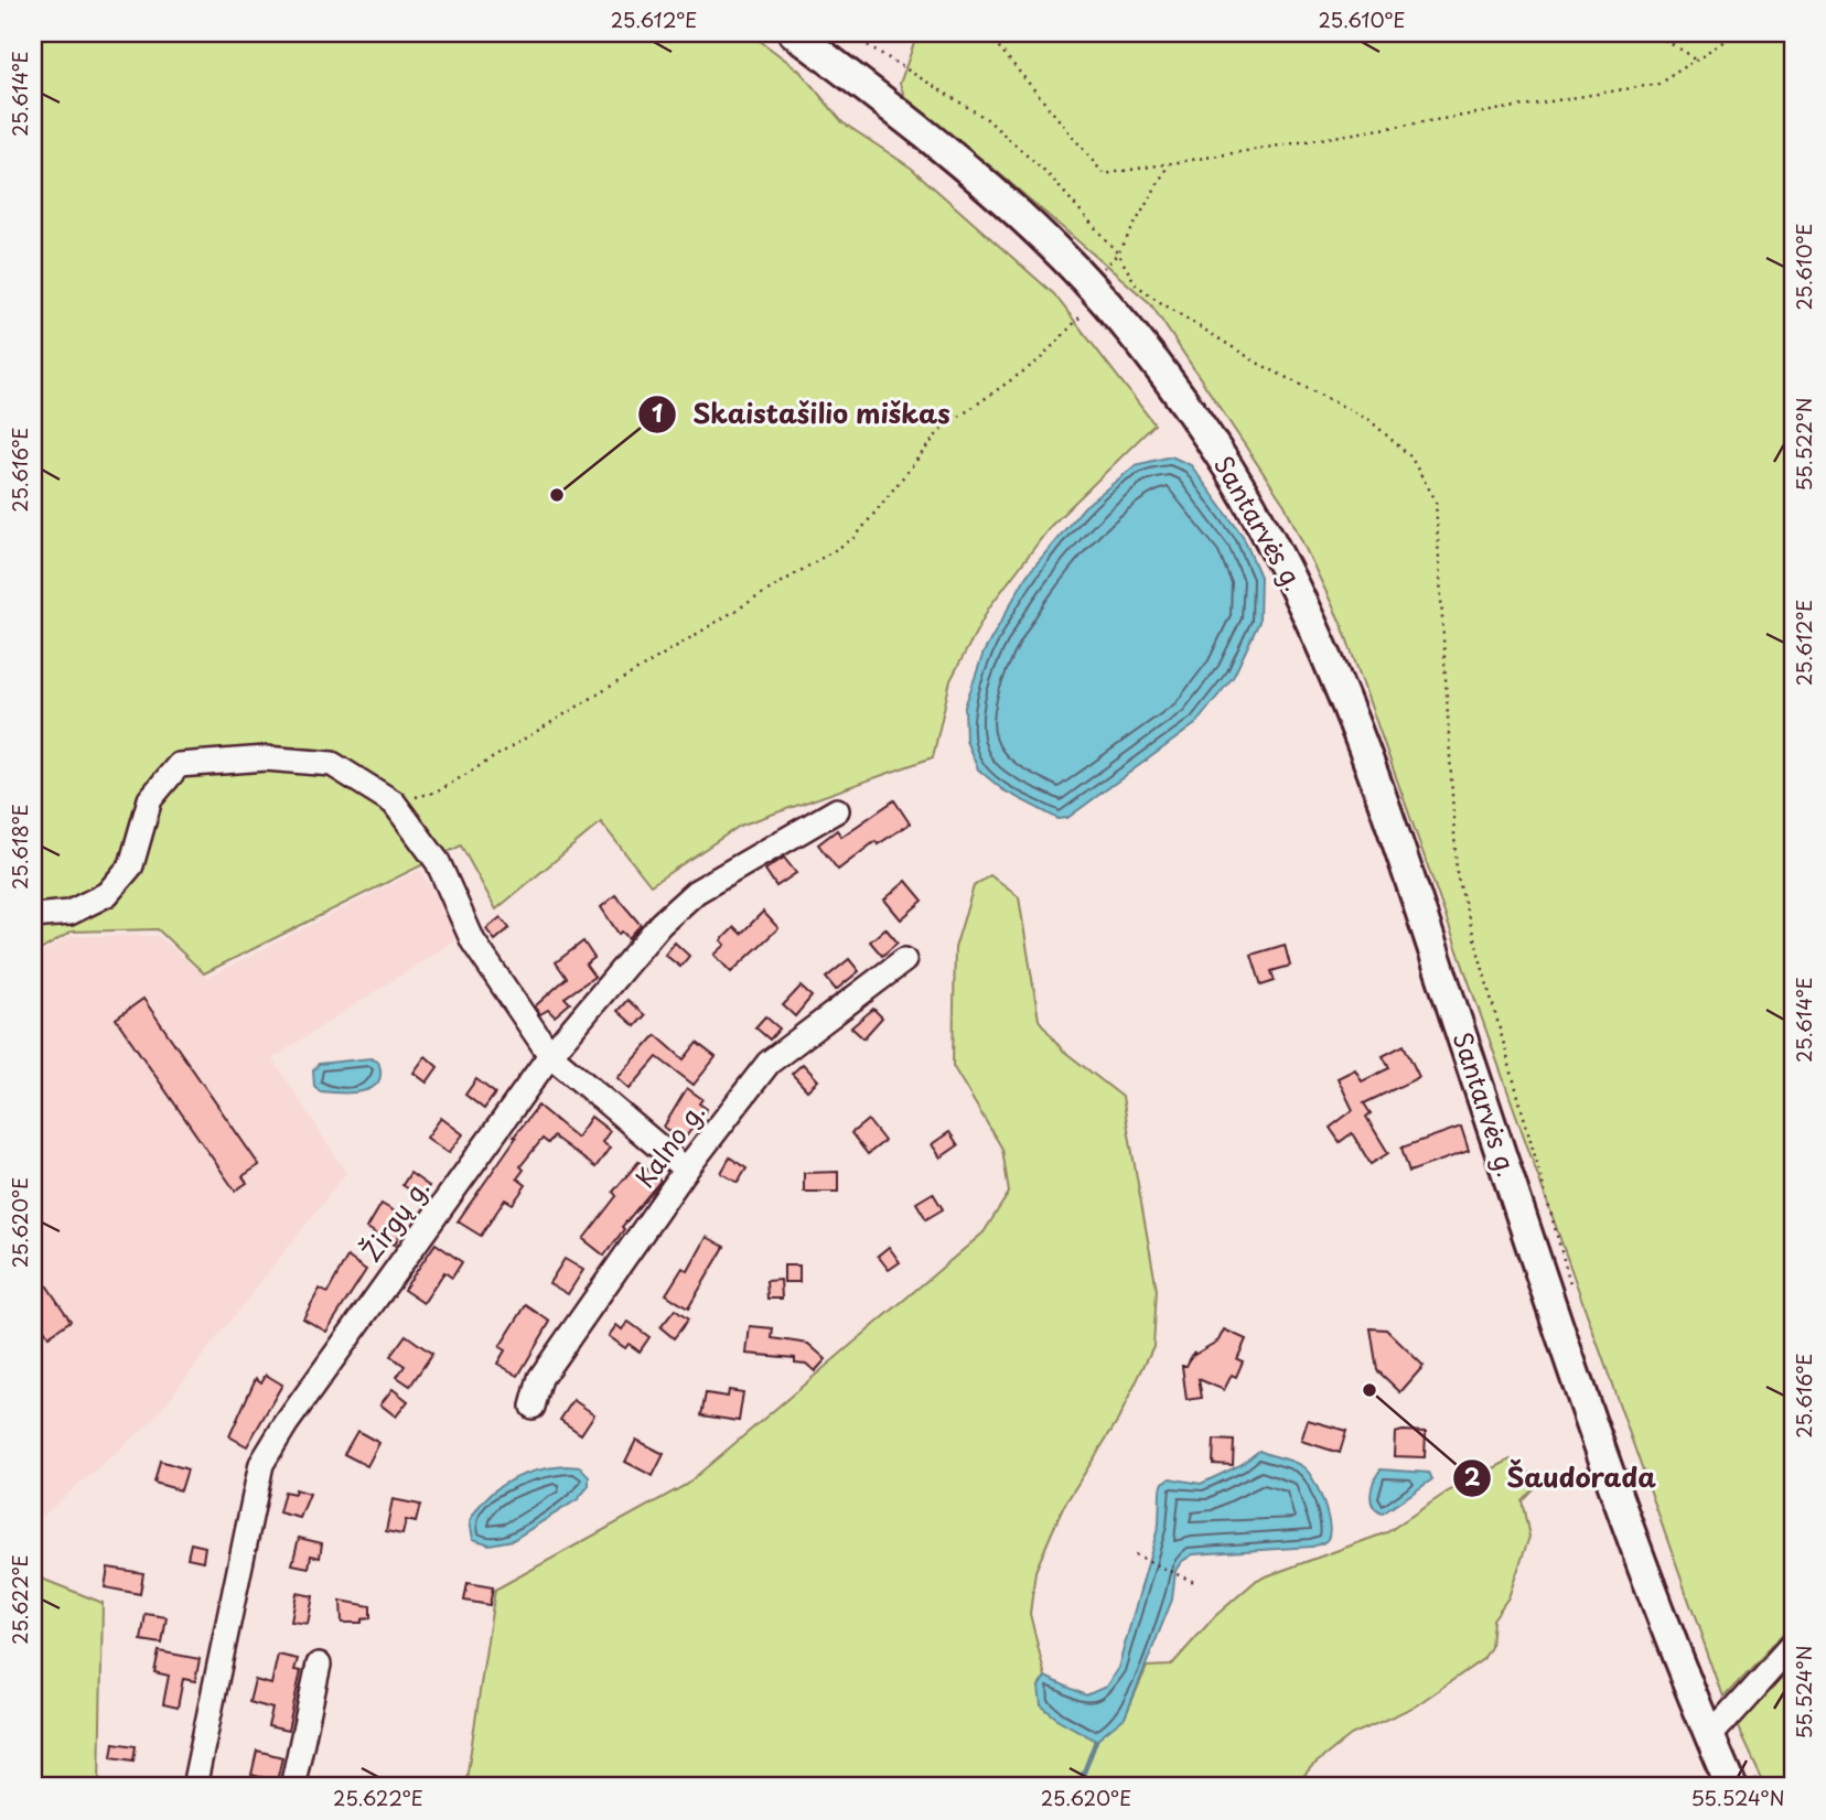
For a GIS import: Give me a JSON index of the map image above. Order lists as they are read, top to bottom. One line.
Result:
{"streets":{"main road":["Santarvės g."],"street":["Kalno g.","Žirgų g."]},"places":["Skaistašilio miškas","Šaudorada"],"coordinates":["25.612°E","25.610°E","25.614°E","55.522°N","25.616°E","25.618°E","25.620°E","25.622°E","55.524°N"]}
